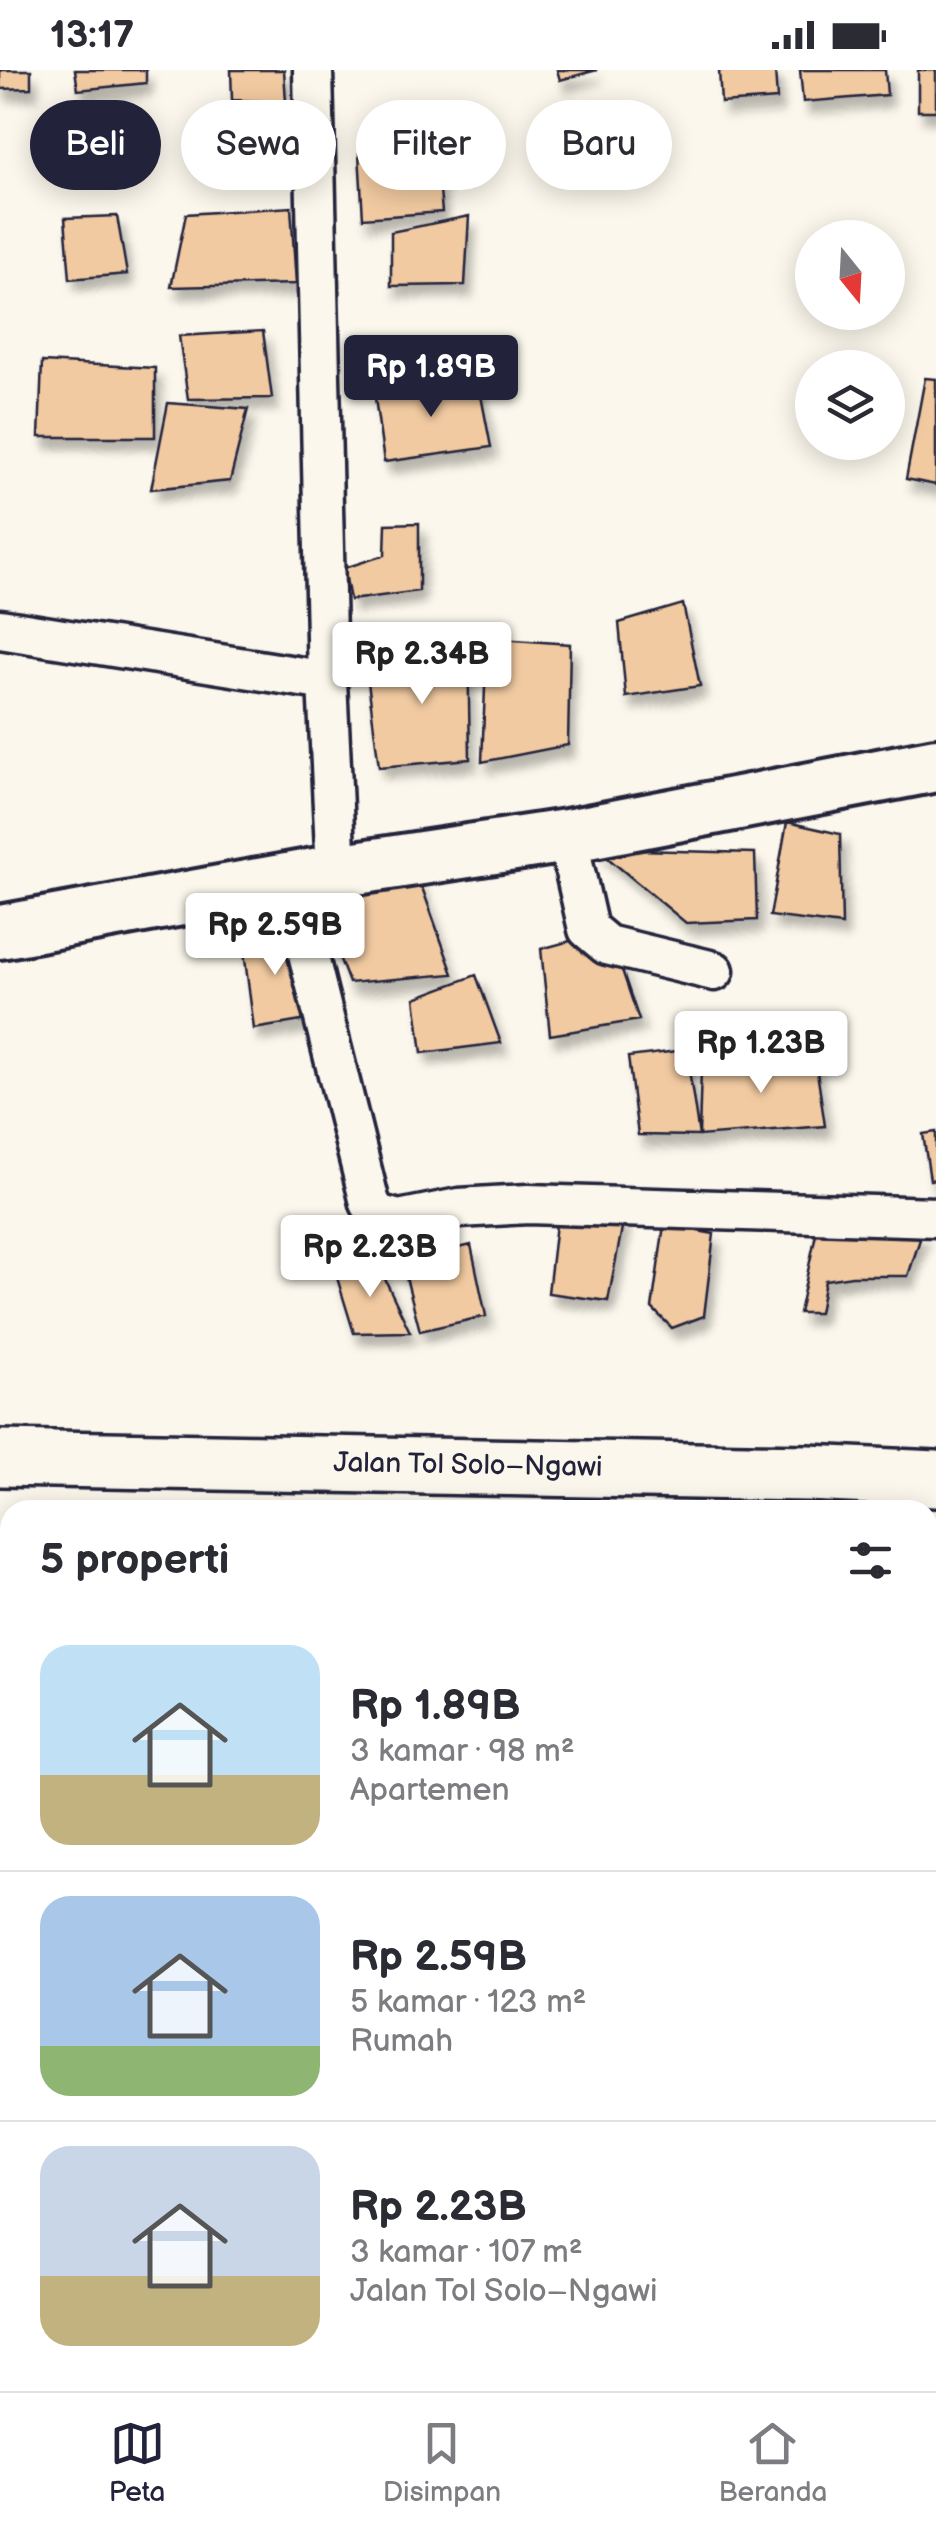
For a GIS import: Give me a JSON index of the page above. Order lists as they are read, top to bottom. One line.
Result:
{"streets":{"highway":["Jalan Tol Solo–Ngawi"]},"north":"bottom","page":{"status":"13:17","chip":["Beli","Sewa","Filter","Baru"],"price":["Rp 1.89B","Rp 2.34B","Rp 2.59B","Rp 1.23B","Rp 2.23B"],"heading":"5 properti","list":[{"name":"Rp 1.89B","note":"3 kamar · 98 m² · Apartemen"},{"name":"Rp 2.59B","note":"5 kamar · 123 m² · Rumah"},{"name":"Rp 2.23B","note":"3 kamar · 107 m² · Jalan Tol Solo–Ngawi"}],"tabs":["Peta","Disimpan","Beranda"]}}
